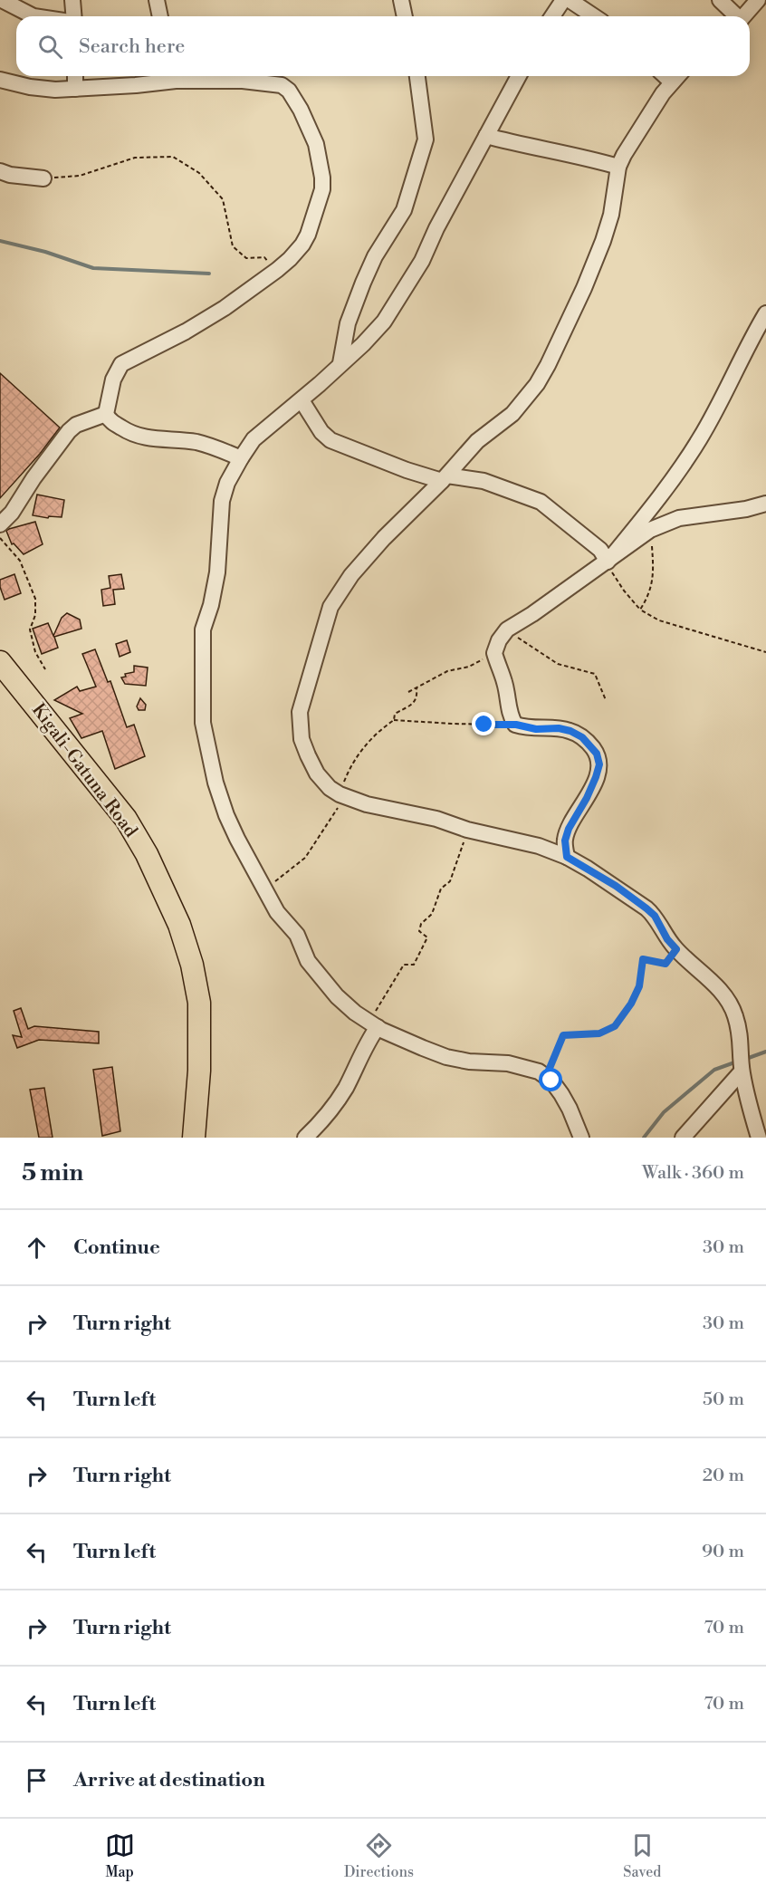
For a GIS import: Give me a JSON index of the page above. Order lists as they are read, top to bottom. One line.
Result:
{"streets":{"highway":["Kigali-Gatuna Road"]},"page":{"search":"Search here","heading":["5 min","Walk · 360 m"],"list":[["Continue","30 m"],["Turn right","30 m"],["Turn left","50 m"],["Turn right","20 m"],["Turn left","90 m"],["Turn right","70 m"],["Turn left","70 m"],"Arrive at destination"],"nav":["Map","Directions","Saved"]}}
